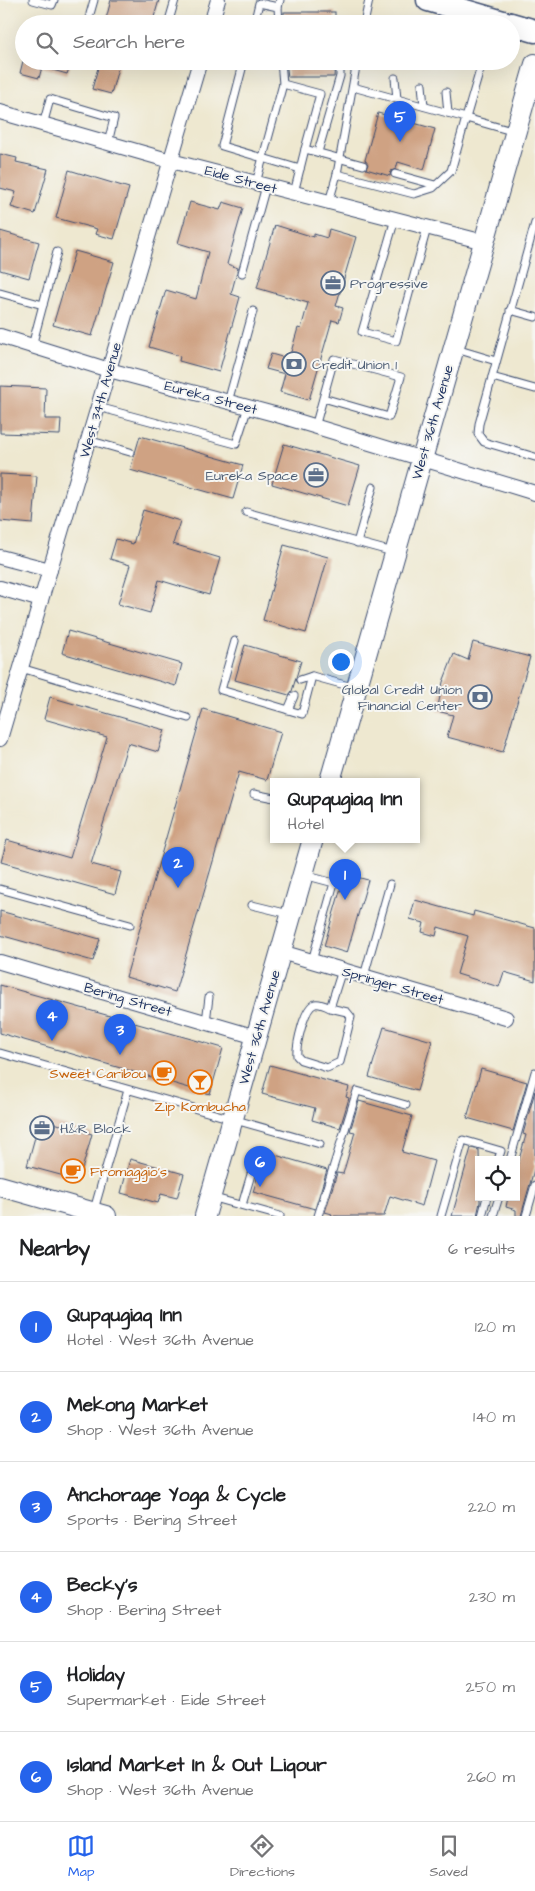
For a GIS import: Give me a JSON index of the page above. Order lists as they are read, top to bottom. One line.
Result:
{"streets":{"main road":["West 36th Avenue"],"street":["Eide Street","Eureka Street","West 34th Avenue","Springer Street","Bering Street"]},"crossings":[["Eide Street","West 34th Avenue"],["Eide Street","West 36th Avenue"],["Eureka Street","West 34th Avenue"],["Eureka Street","West 36th Avenue"],["West 36th Avenue","Springer Street"],["West 36th Avenue","Bering Street"]],"places":{"office":["Progressive","Eureka Space","H&R Block"],"bank":["Credit Union 1","Global Credit Union Financial Center"],"cafe":["Sweet Caribou","Fromaggio's"],"bar":["Zip Kombucha"]},"page":{"search":"Search here","pins":["5","2","1","4","3","6"],"popup":["Qupqugiaq Inn","Hotel"],"heading":["Nearby","6 results"],"list":[{"mark":"1","name":"Qupqugiaq Inn","note":"Hotel · West 36th Avenue","value":"120 m"},{"mark":"2","name":"Mekong Market","note":"Shop · West 36th Avenue","value":"140 m"},{"mark":"3","name":"Anchorage Yoga & Cycle","note":"Sports · Bering Street","value":"220 m"},{"mark":"4","name":"Becky's","note":"Shop · Bering Street","value":"230 m"},{"mark":"5","name":"Holiday","note":"Supermarket · Eide Street","value":"250 m"},{"mark":"6","name":"Island Market In & Out Liqour","note":"Shop · West 36th Avenue","value":"260 m"}],"nav":["Map","Directions","Saved"]}}
